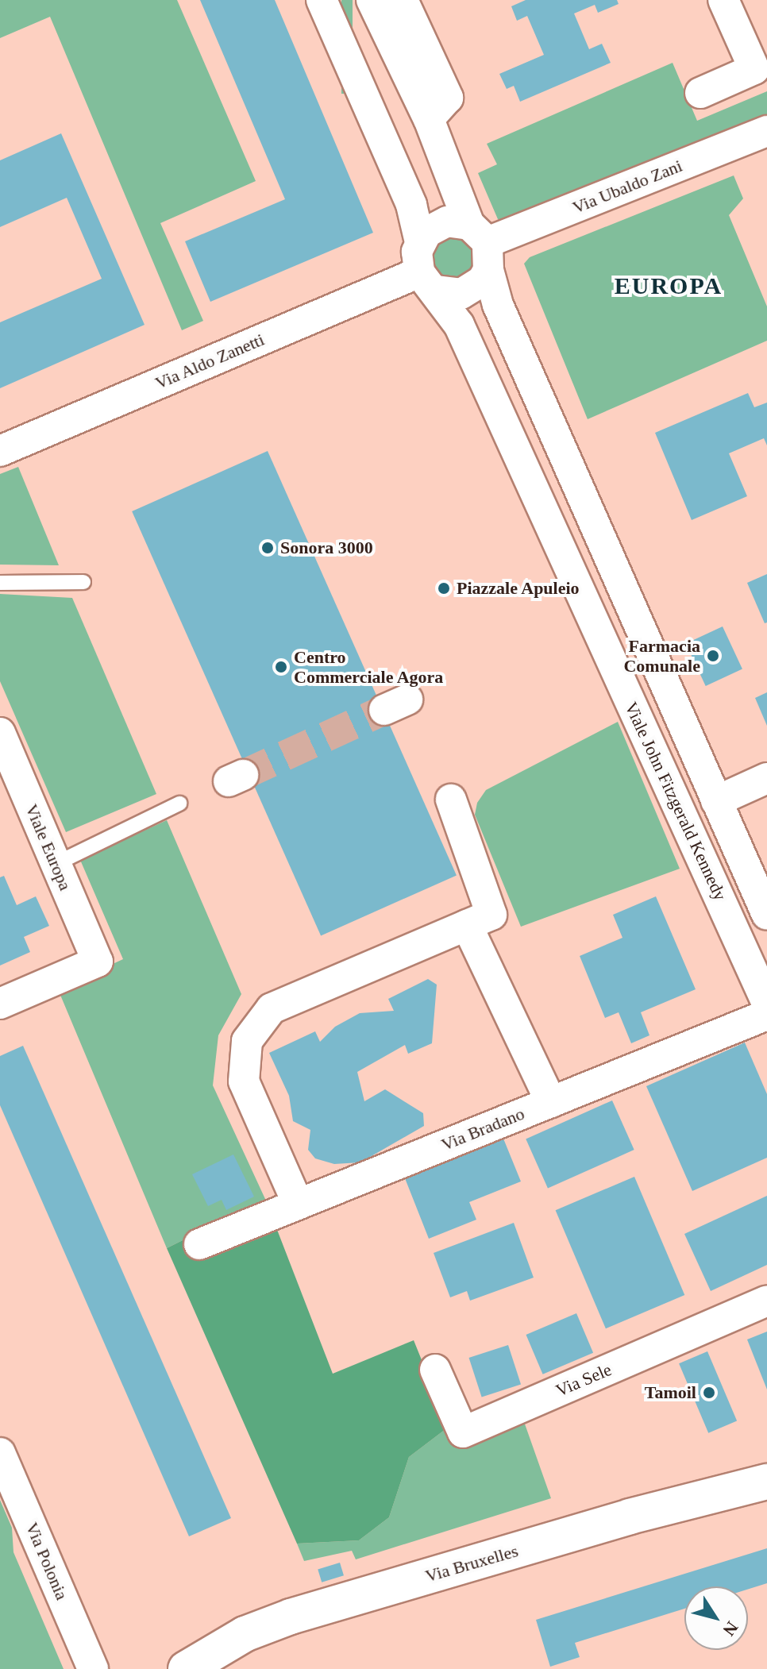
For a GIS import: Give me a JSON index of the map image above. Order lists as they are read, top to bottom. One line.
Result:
{"streets":{"street":["Via Ubaldo Zani","Via Aldo Zanetti","Viale John Fitzgerald Kennedy","Viale Europa","Via Bradano","Via Sele","Via Polonia","Via Bruxelles"]},"crossings":[["Via Ubaldo Zani","Via Aldo Zanetti"],["Via Ubaldo Zani","Viale John Fitzgerald Kennedy"],["Via Aldo Zanetti","Viale John Fitzgerald Kennedy"]],"districts":["EUROPA"],"places":["Sonora 3000","Piazzale Apuleio","Farmacia Comunale","Centro Commerciale Agora","Tamoil"],"north":"bottom right"}
